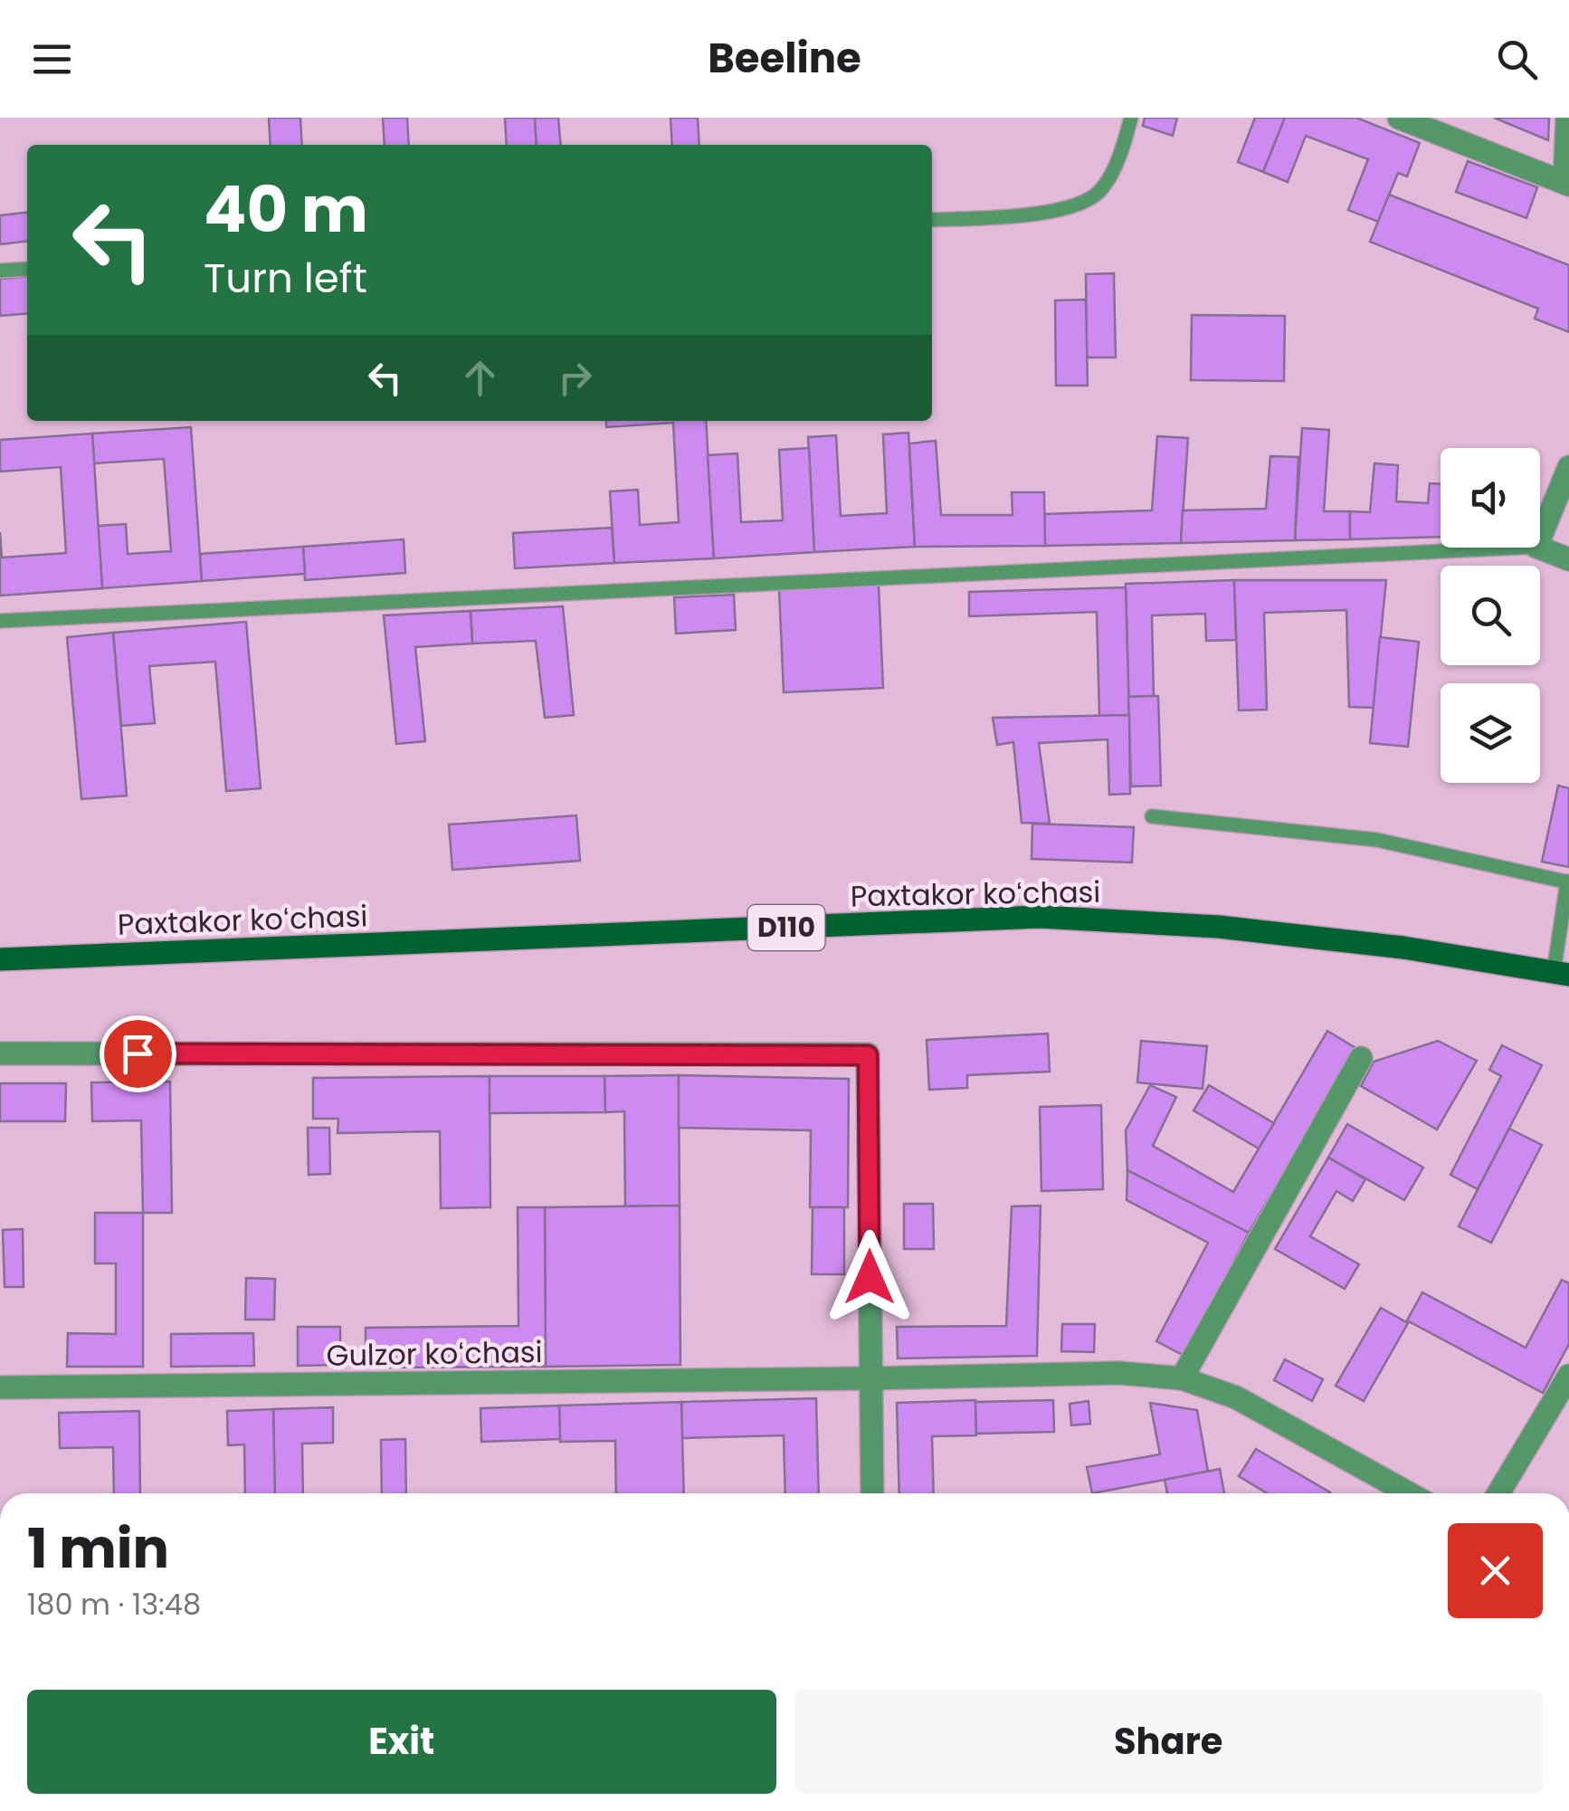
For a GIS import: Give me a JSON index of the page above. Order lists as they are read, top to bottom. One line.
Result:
{"streets":{"main road":["Paxtakor koʻchasi","D110"],"street":["Gulzor koʻchasi"]},"page":{"header":"Beeline","turn":["40 m","Turn left"],"heading":["1 min","180 m · 13:48"],"buttons":["Exit","Share"]}}
